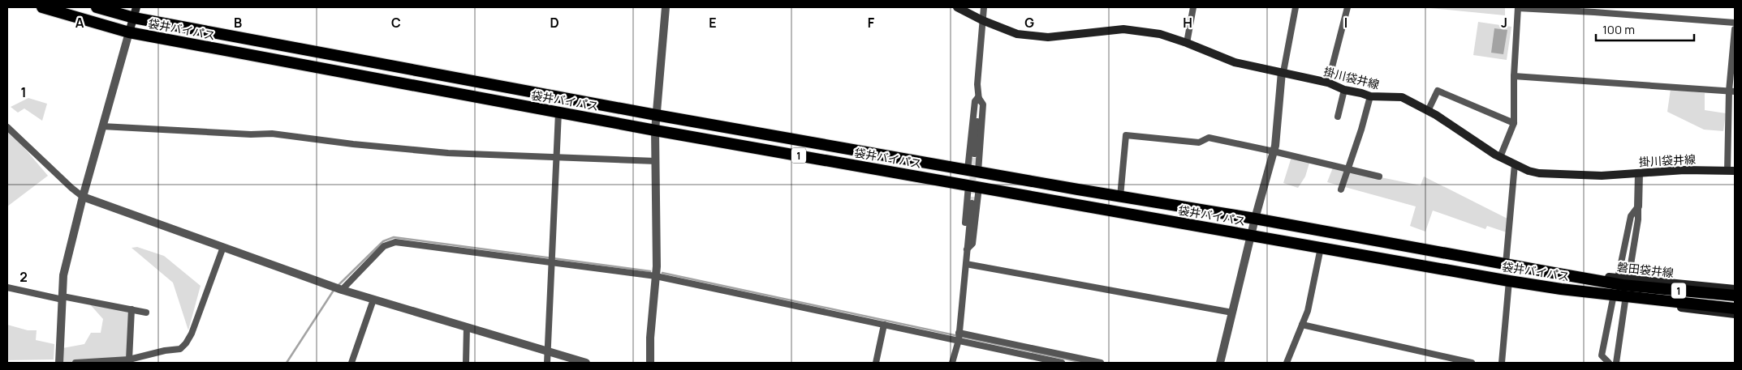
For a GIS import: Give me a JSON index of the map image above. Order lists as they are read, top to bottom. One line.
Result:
{"streets":{"highway":["袋井バイパス","1"],"main road":["掛川袋井線","磐田袋井線"]},"crossings":[["袋井バイパス","磐田袋井線"]],"scale_bar":"100 m","grid":{"columns":["A","B","C","D","E","F","G","H","I","J"],"rows":["1","2"]}}
